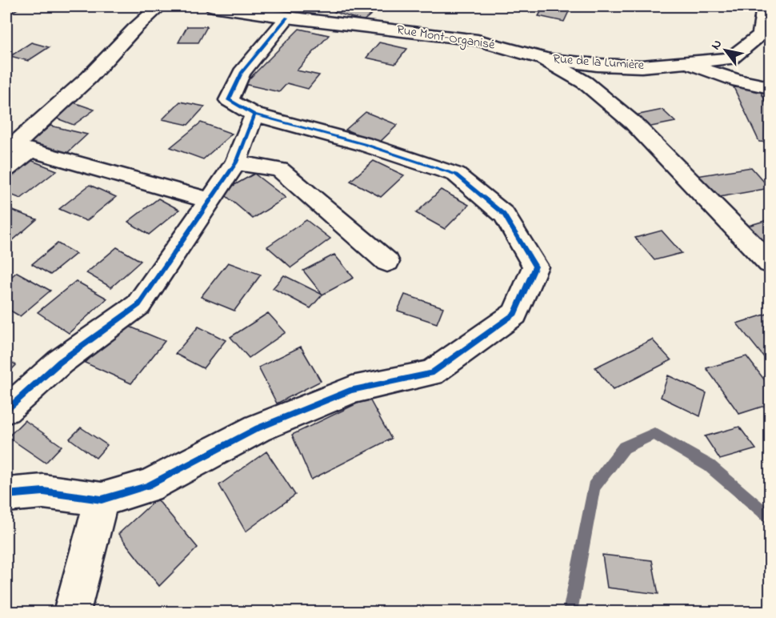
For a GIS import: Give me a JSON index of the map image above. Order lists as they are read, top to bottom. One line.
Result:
{"streets":{"street":["Rue Mont-Organisé","Rue de la Lumière"]},"crossings":[["Rue Mont-Organisé","Rue de la Lumière"]],"north":"top left"}
